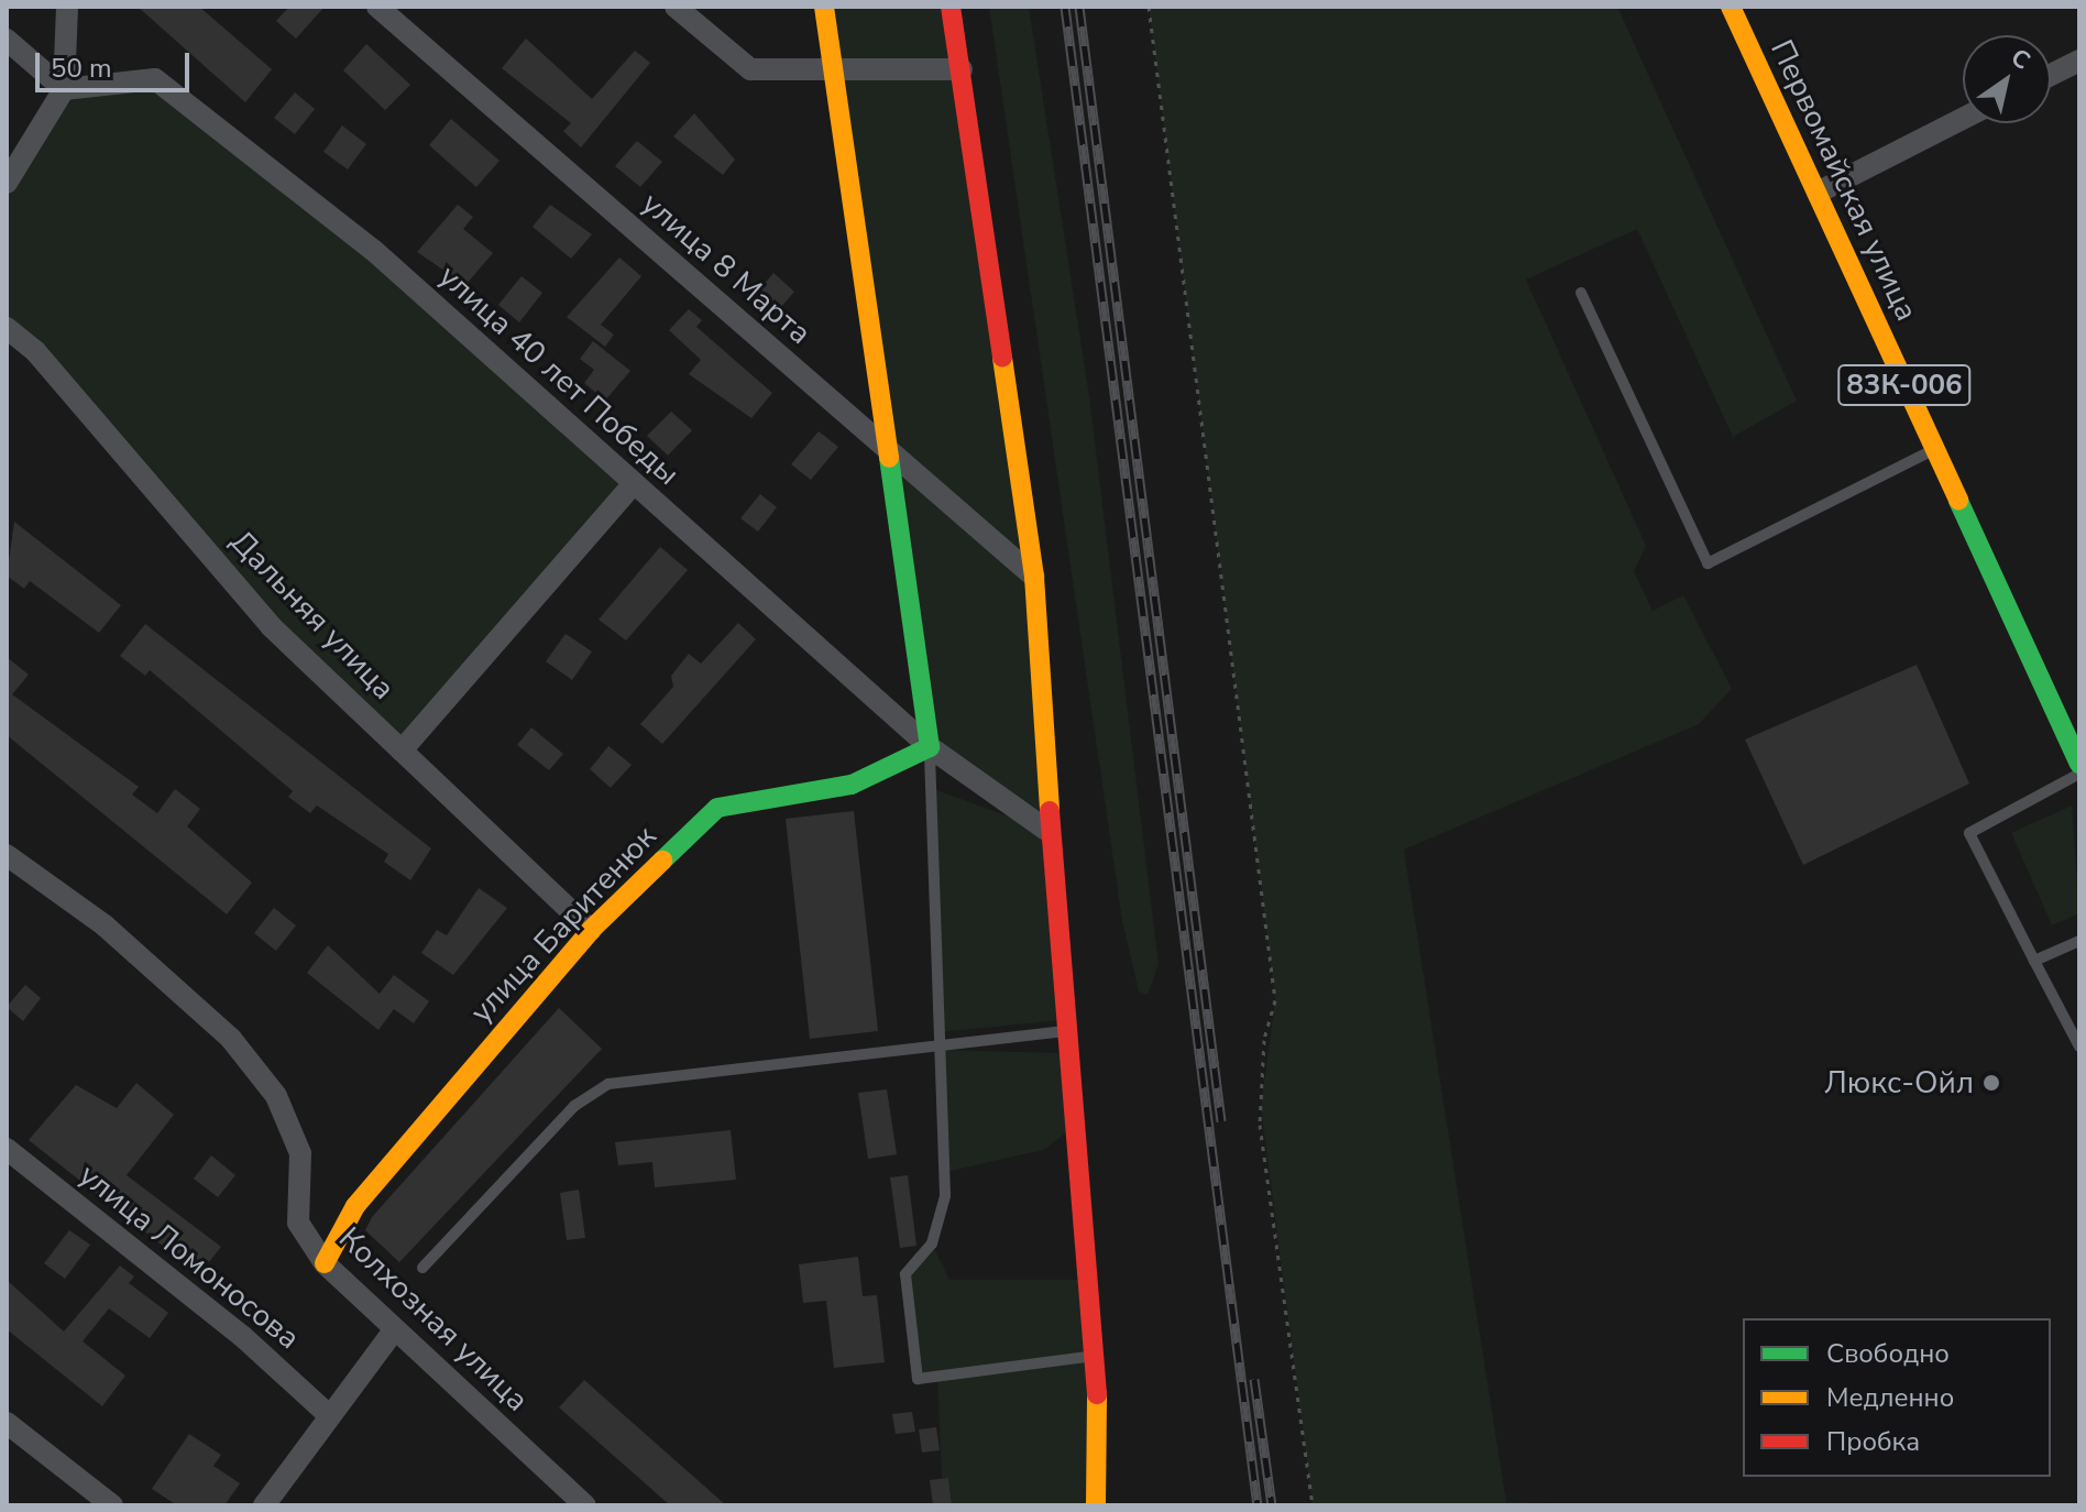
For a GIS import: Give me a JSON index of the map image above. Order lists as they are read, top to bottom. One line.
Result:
{"streets":{"street":["Первомайская улица","улица 8 Марта","улица 40 лет Победы","83К-006","Дальняя улица","улица Баритенюк","улица Ломоносова","Колхозная улица"]},"crossings":[["улица 40 лет Победы","улица Баритенюк"],["Дальняя улица","улица Баритенюк"],["улица Баритенюк","Колхозная улица"]],"places":["Люкс-Ойл"],"legend":["Свободно","Медленно","Пробка"],"scale_bar":"50 m","north":"top right"}
